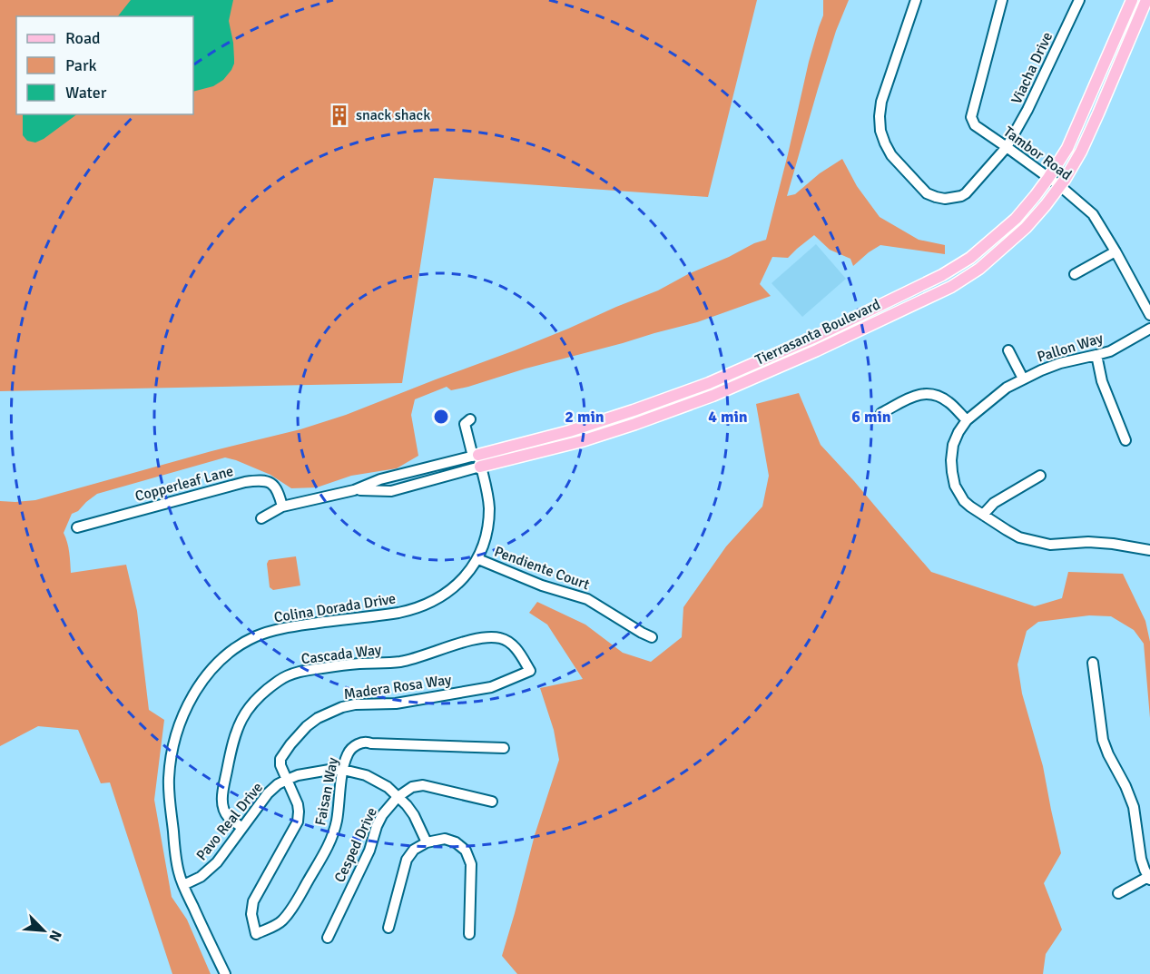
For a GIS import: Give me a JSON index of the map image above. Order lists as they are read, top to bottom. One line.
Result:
{"streets":{"main road":["Tierrasanta Boulevard"],"street":["Viacha Drive","Tambor Road","Pallon Way","Copperleaf Lane","Pendiente Court","Colina Dorada Drive","Cascada Way","Madera Rosa Way","Faisan Way","Pavo Real Drive","Cesped Drive"]},"crossings":[["Viacha Drive","Tambor Road"],["Tambor Road","Tierrasanta Boulevard"],["Tierrasanta Boulevard","Copperleaf Lane"],["Tierrasanta Boulevard","Colina Dorada Drive"],["Pendiente Court","Colina Dorada Drive"],["Colina Dorada Drive","Pavo Real Drive"],["Cascada Way","Madera Rosa Way"],["Cascada Way","Pavo Real Drive"],["Madera Rosa Way","Faisan Way"],["Madera Rosa Way","Pavo Real Drive"],["Faisan Way","Pavo Real Drive"],["Pavo Real Drive","Cesped Drive"]],"places":{"building":["snack shack"]},"legend":["Road","Park","Water"],"north":"bottom right","rings":["2 min","4 min","6 min"]}
